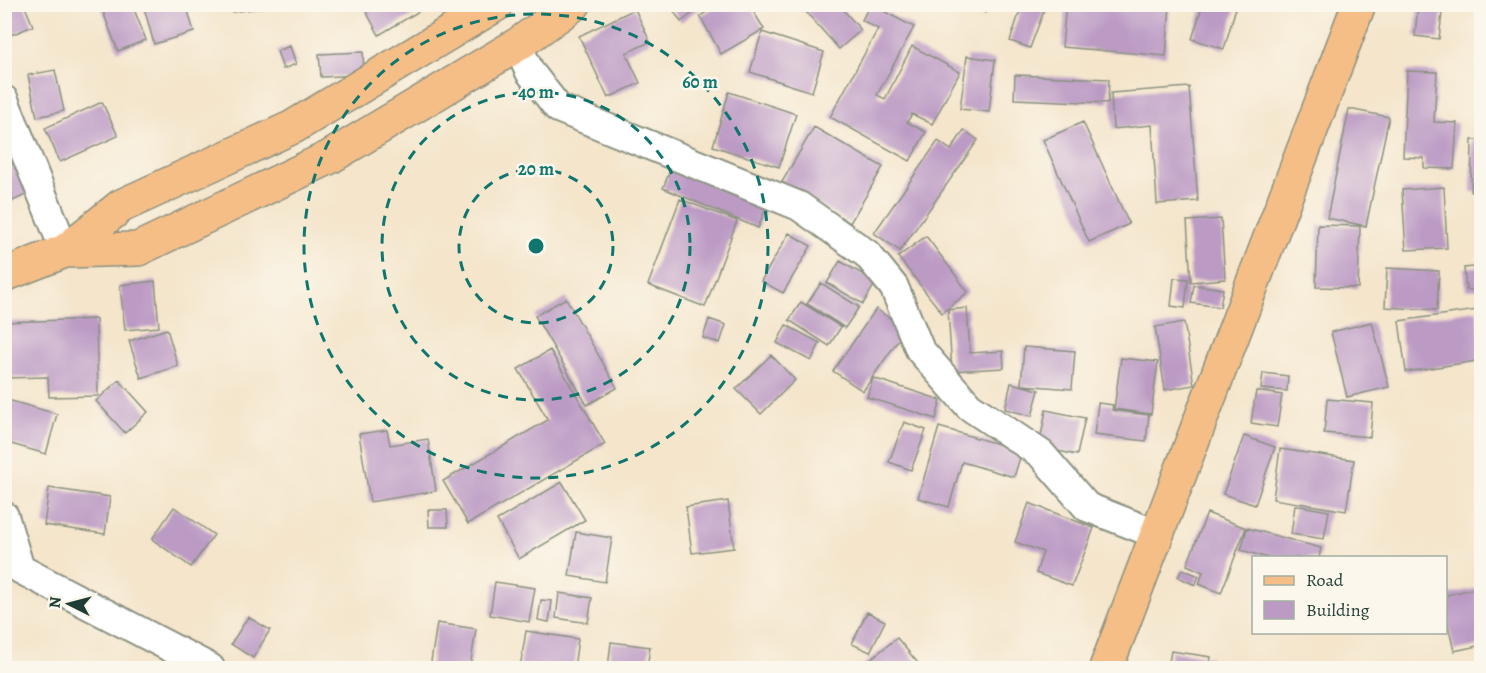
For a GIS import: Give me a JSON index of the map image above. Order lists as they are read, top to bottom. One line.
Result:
{"legend":["Road","Building"],"north":"left","rings":["60 m","40 m","20 m"]}
